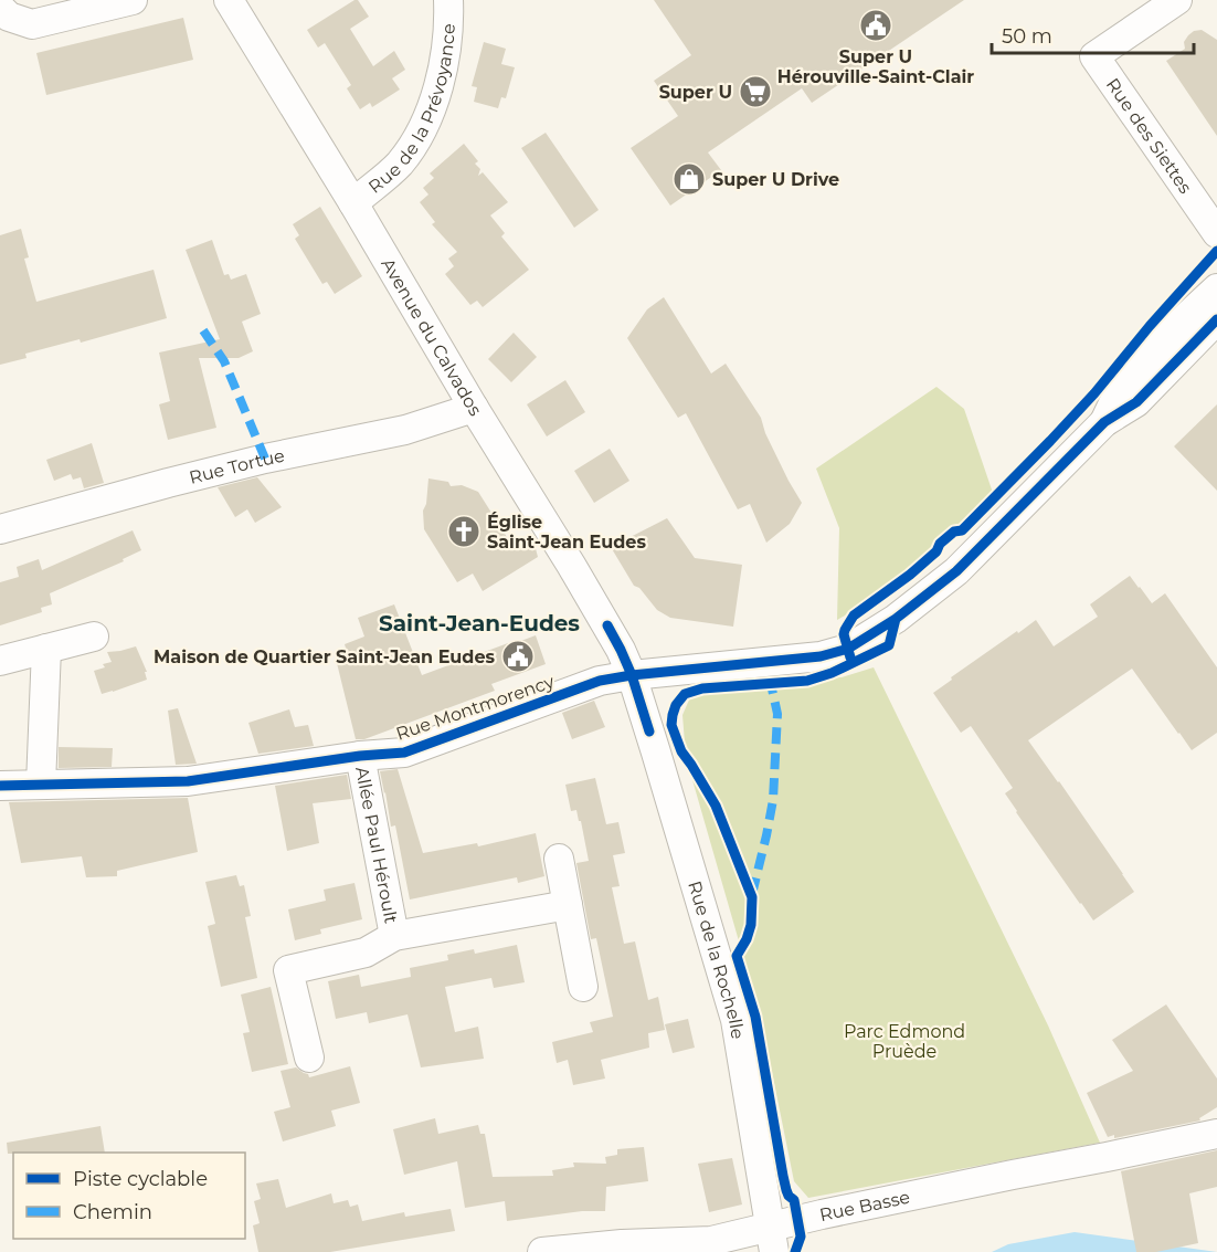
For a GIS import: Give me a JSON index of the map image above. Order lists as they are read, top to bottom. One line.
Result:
{"streets":{"street":["Rue de la Prévoyance","Rue des Siettes","Avenue du Calvados","Rue Tortue","Rue Montmorency","Allée Paul Héroult","Rue de la Rochelle","Rue Basse"]},"crossings":[["Rue de la Prévoyance","Avenue du Calvados"],["Avenue du Calvados","Rue Tortue"],["Avenue du Calvados","Rue Montmorency"],["Avenue du Calvados","Rue de la Rochelle"],["Rue Montmorency","Allée Paul Héroult"],["Rue Montmorency","Rue de la Rochelle"],["Rue de la Rochelle","Rue Basse"]],"districts":["Saint-Jean-Eudes"],"parks":["Parc Edmond Pruède"],"places":{"public building":["Super U Hérouville-Saint-Clair","Maison de Quartier Saint-Jean Eudes"],"supermarket":["Super U"],"shop":["Super U Drive"],"church":["Église Saint-Jean Eudes"]},"legend":["Piste cyclable","Chemin"],"scale_bar":"50 m"}
